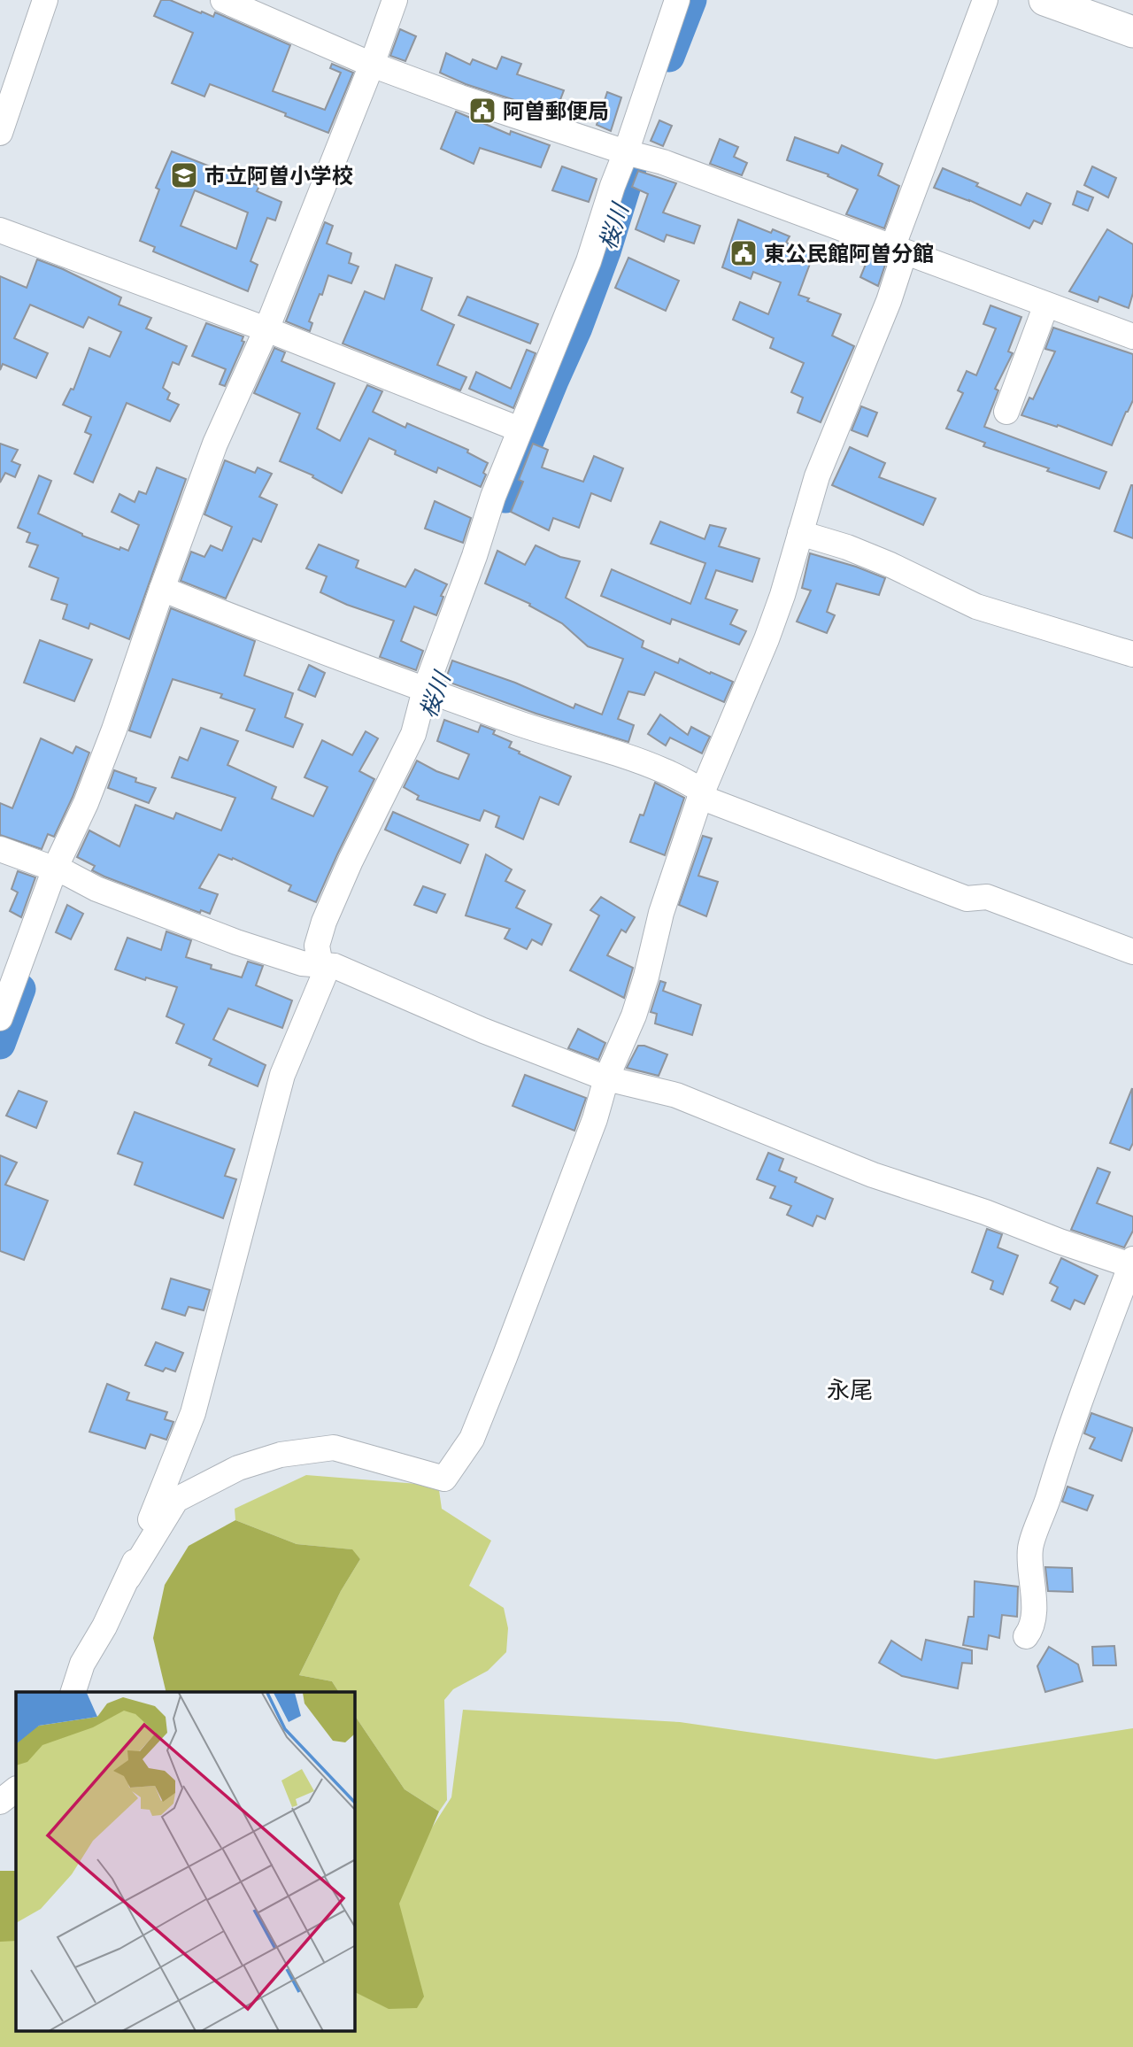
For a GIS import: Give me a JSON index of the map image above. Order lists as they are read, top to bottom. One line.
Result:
{"districts":["永尾"],"water":["桜川"],"places":{"public building":["阿曽郵便局","東公民館阿曽分館"],"school or university":["市立阿曽小学校"]}}
